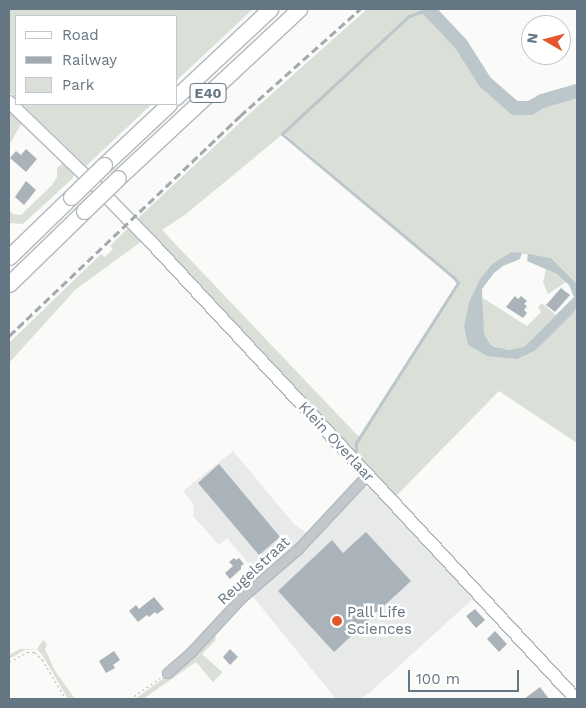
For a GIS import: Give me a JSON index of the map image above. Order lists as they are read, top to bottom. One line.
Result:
{"streets":{"highway":["E40"],"main road":["Klein Overlaar"],"street":["Reugelstraat"]},"crossings":[["Klein Overlaar","Reugelstraat"]],"places":["Pall Life Sciences"],"legend":["Road","Railway","Park"],"scale_bar":"100 m","north":"left"}
